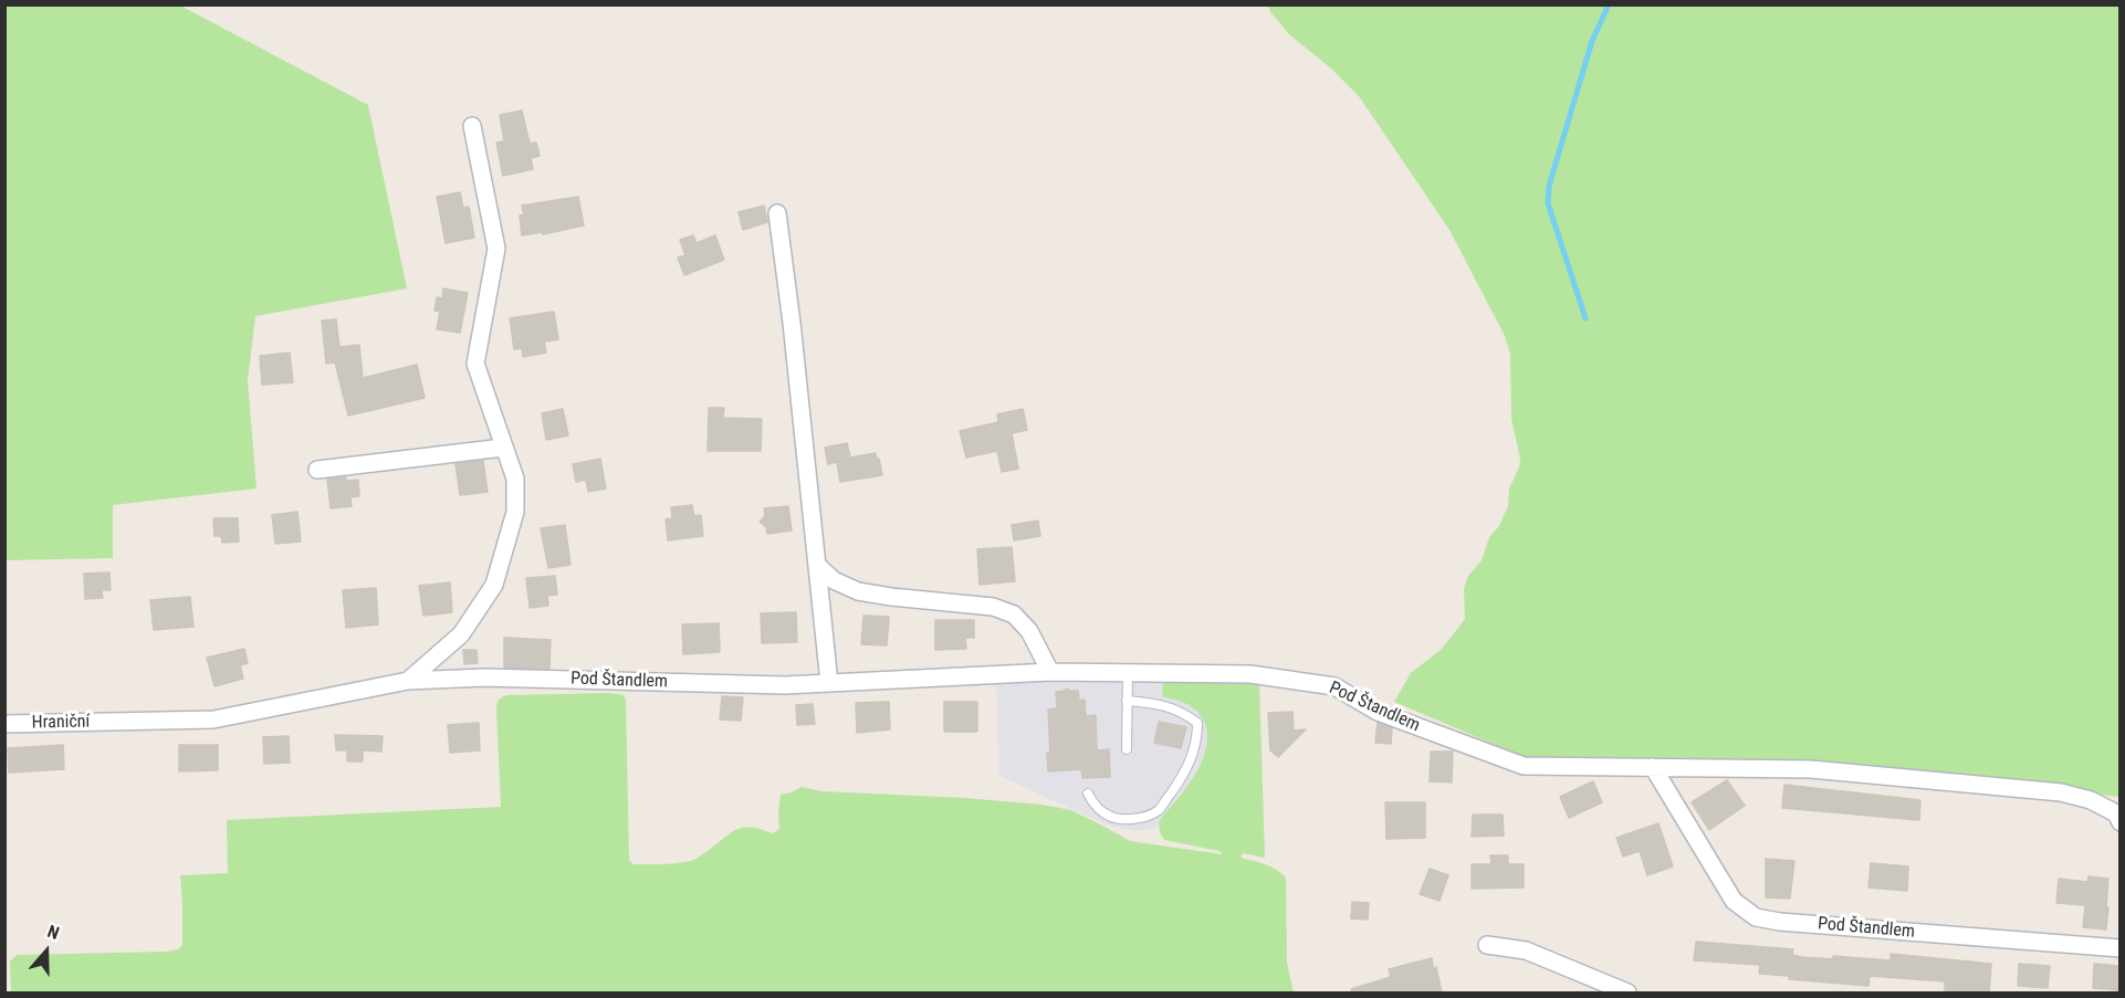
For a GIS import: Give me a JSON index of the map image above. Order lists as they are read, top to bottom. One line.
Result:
{"streets":{"street":["Pod Štandlem","Hraniční"]},"crossings":[["Pod Štandlem","Hraniční"]],"north":"top"}
